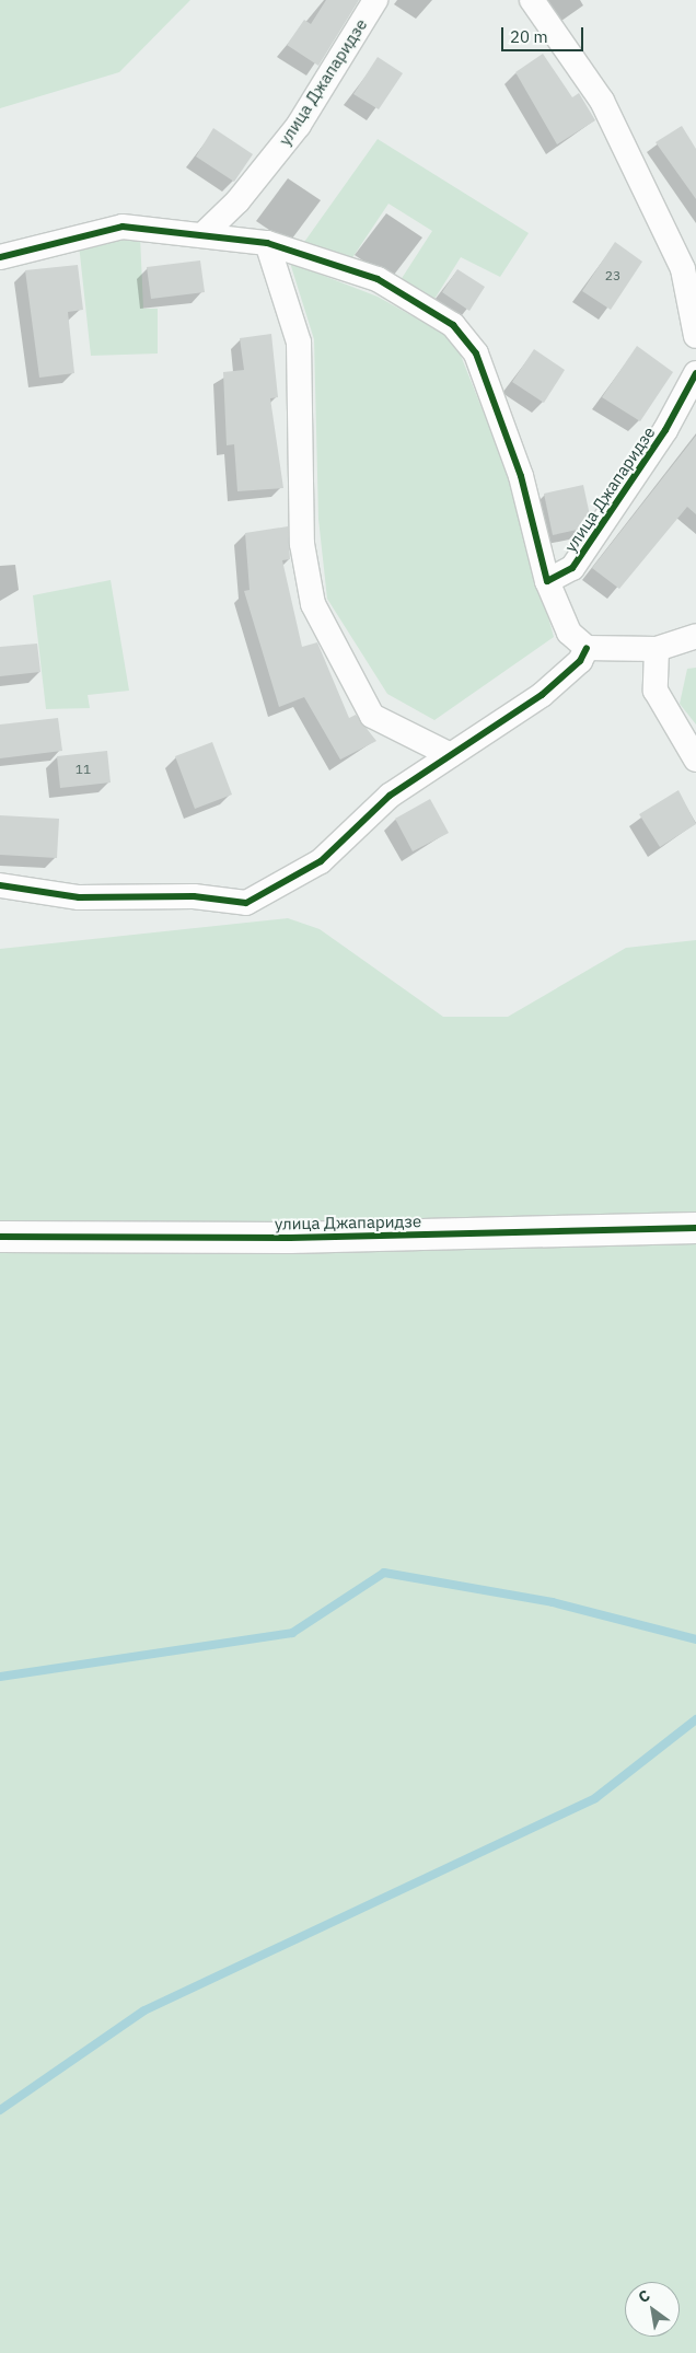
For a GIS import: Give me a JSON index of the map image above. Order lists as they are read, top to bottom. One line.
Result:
{"streets":{"street":["улица Джапаридзе"]},"house_numbers":["23","11"],"scale_bar":"20 m","north":"top left"}
